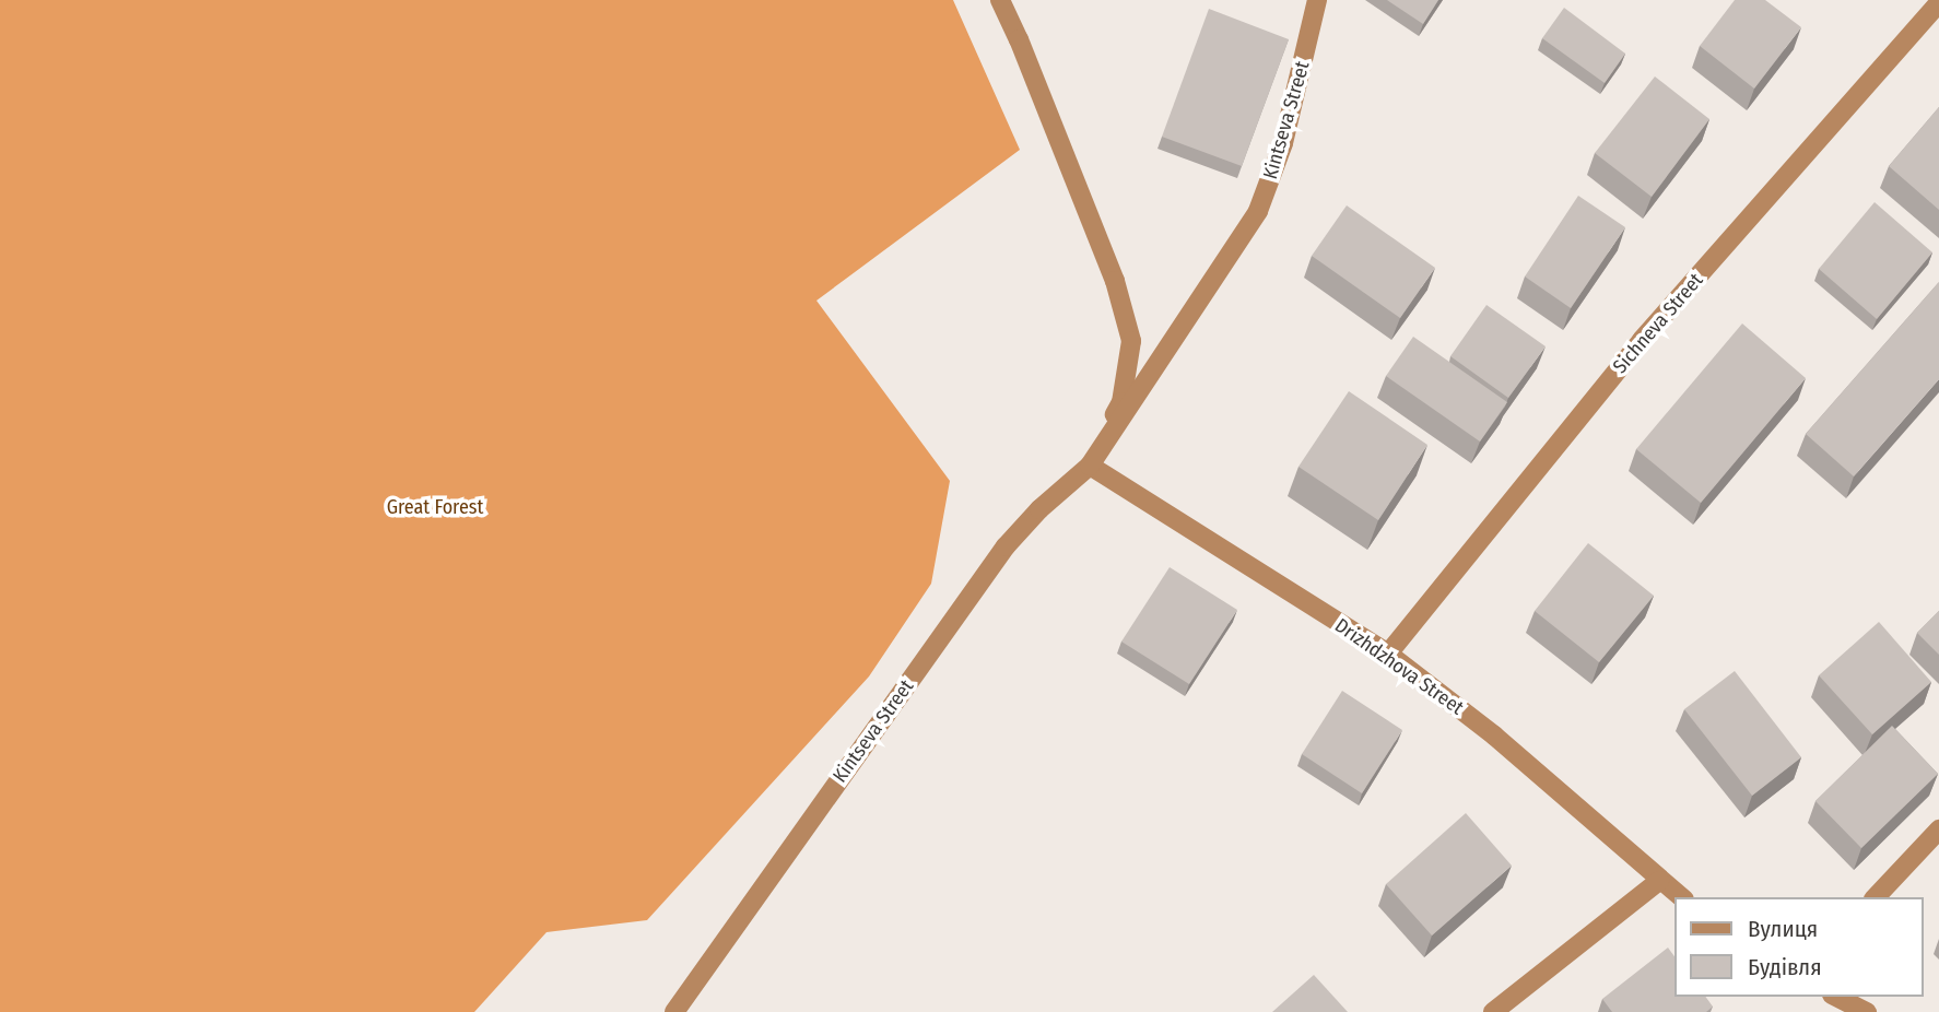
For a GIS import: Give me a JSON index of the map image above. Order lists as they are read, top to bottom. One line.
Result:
{"streets":{"street":["Kintseva Street","Sichneva Street","Drizhdzhova Street"]},"crossings":[["Kintseva Street","Drizhdzhova Street"],["Sichneva Street","Drizhdzhova Street"]],"parks":["Great Forest"],"legend":["Вулиця","Будівля"]}
